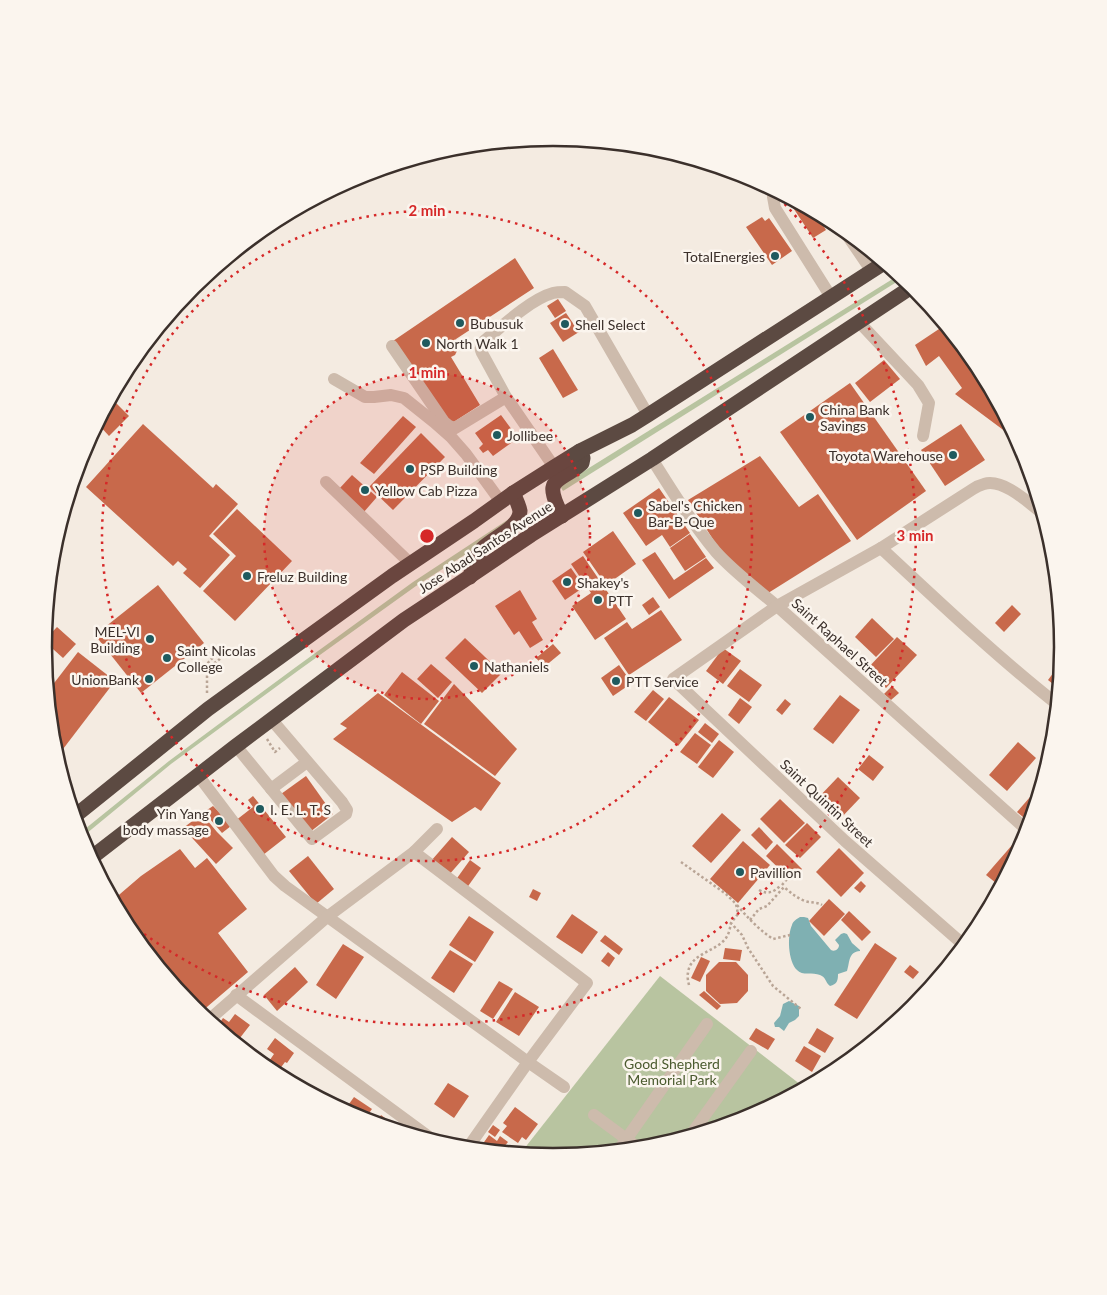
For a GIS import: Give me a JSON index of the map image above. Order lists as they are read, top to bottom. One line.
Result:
{"streets":{"highway":["Jose Abad Santos Avenue"],"street":["Saint Raphael Street","Saint Quintin Street"]},"crossings":[["Jose Abad Santos Avenue","Saint Raphael Street"],["Saint Raphael Street","Saint Quintin Street"]],"parks":["Good Shepherd Memorial Park"],"places":["TotalEnergies","Bubusuk","Shell Select","North Walk 1","China Bank Savings","Jollibee","Toyota Warehouse","PSP Building","Yellow Cab Pizza","Sabel's Chicken Bar-B-Que","Freluz Building","Shakey's","PTT","MEL-VI Building","Saint Nicolas College","Nathaniels","UnionBank","PTT Service","I. E. L. T. S","Yin Yang body massage","Pavillion"],"rings":["2 min","1 min","3 min"]}
